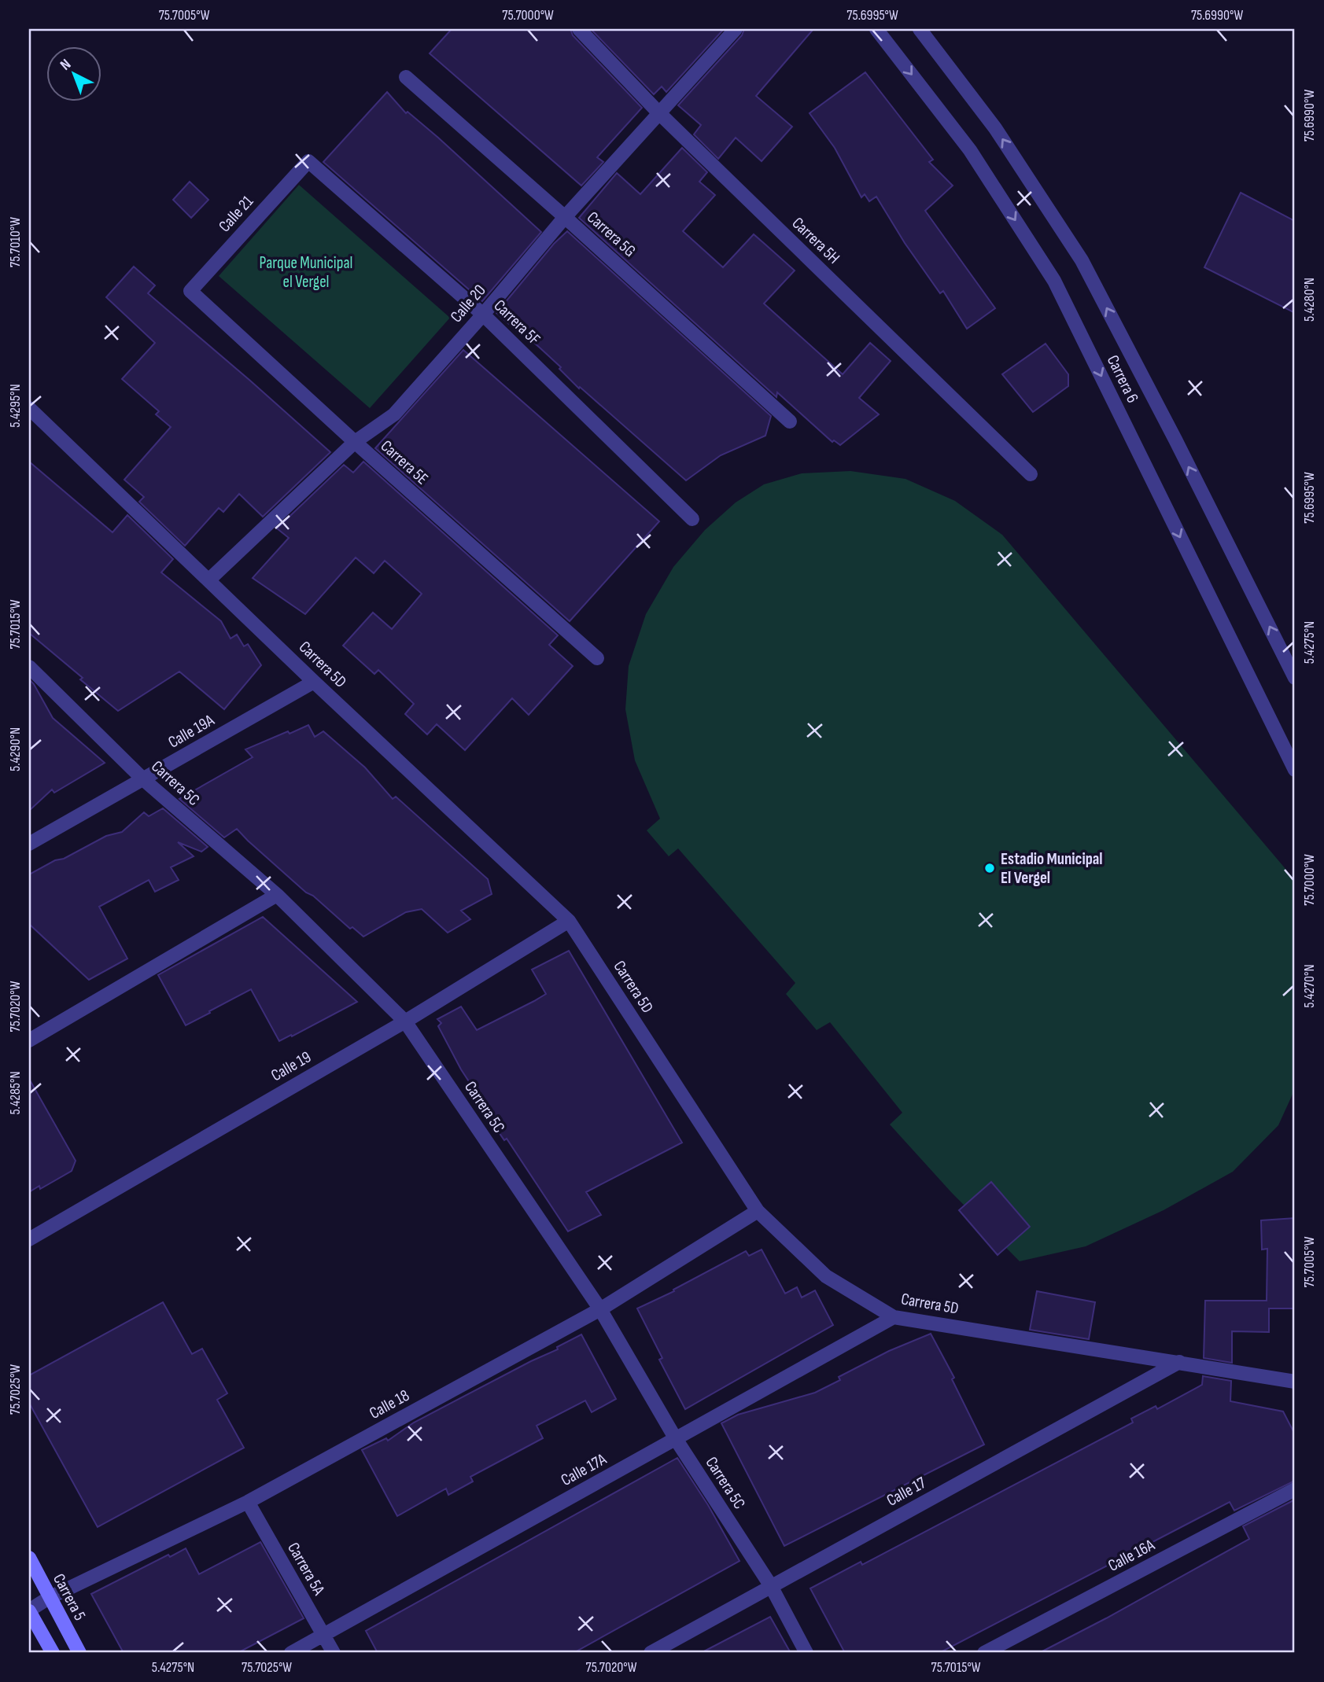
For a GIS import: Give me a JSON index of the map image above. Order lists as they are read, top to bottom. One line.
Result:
{"streets":{"street":["Calle 21","Carrera 5G","Carrera 5H","Calle 20","Carrera 5F","Carrera 6","Carrera 5E","Carrera 5D","Calle 19A","Carrera 5C","Calle 19","Calle 18","Calle 17A","Calle 17","Calle 16A","Carrera 5A","Carrera 5"]},"crossings":[["Calle 21","Carrera 5F"],["Calle 21","Carrera 5E"],["Carrera 5G","Calle 20"],["Carrera 5H","Calle 20"],["Calle 20","Carrera 5F"],["Calle 20","Carrera 5E"],["Calle 20","Carrera 5D"],["Carrera 5D","Calle 19A"],["Carrera 5D","Calle 19"],["Carrera 5D","Calle 18"],["Carrera 5D","Calle 17A"],["Carrera 5D","Calle 17"],["Calle 19A","Carrera 5C"],["Carrera 5C","Calle 19"],["Carrera 5C","Calle 18"],["Carrera 5C","Calle 17A"],["Carrera 5C","Calle 17"],["Calle 18","Carrera 5A"],["Calle 18","Carrera 5"],["Calle 17A","Carrera 5A"]],"parks":["Parque Municipal el Vergel"],"places":["Estadio Municipal El Vergel"],"north":"top left","coordinates":["75.7005°W","75.7000°W","75.6995°W","75.6990°W","75.7010°W","5.4280°N","5.4295°N","75.7015°W","5.4275°N","5.4290°N","5.4270°N","75.7020°W","5.4285°N","75.7025°W"]}
